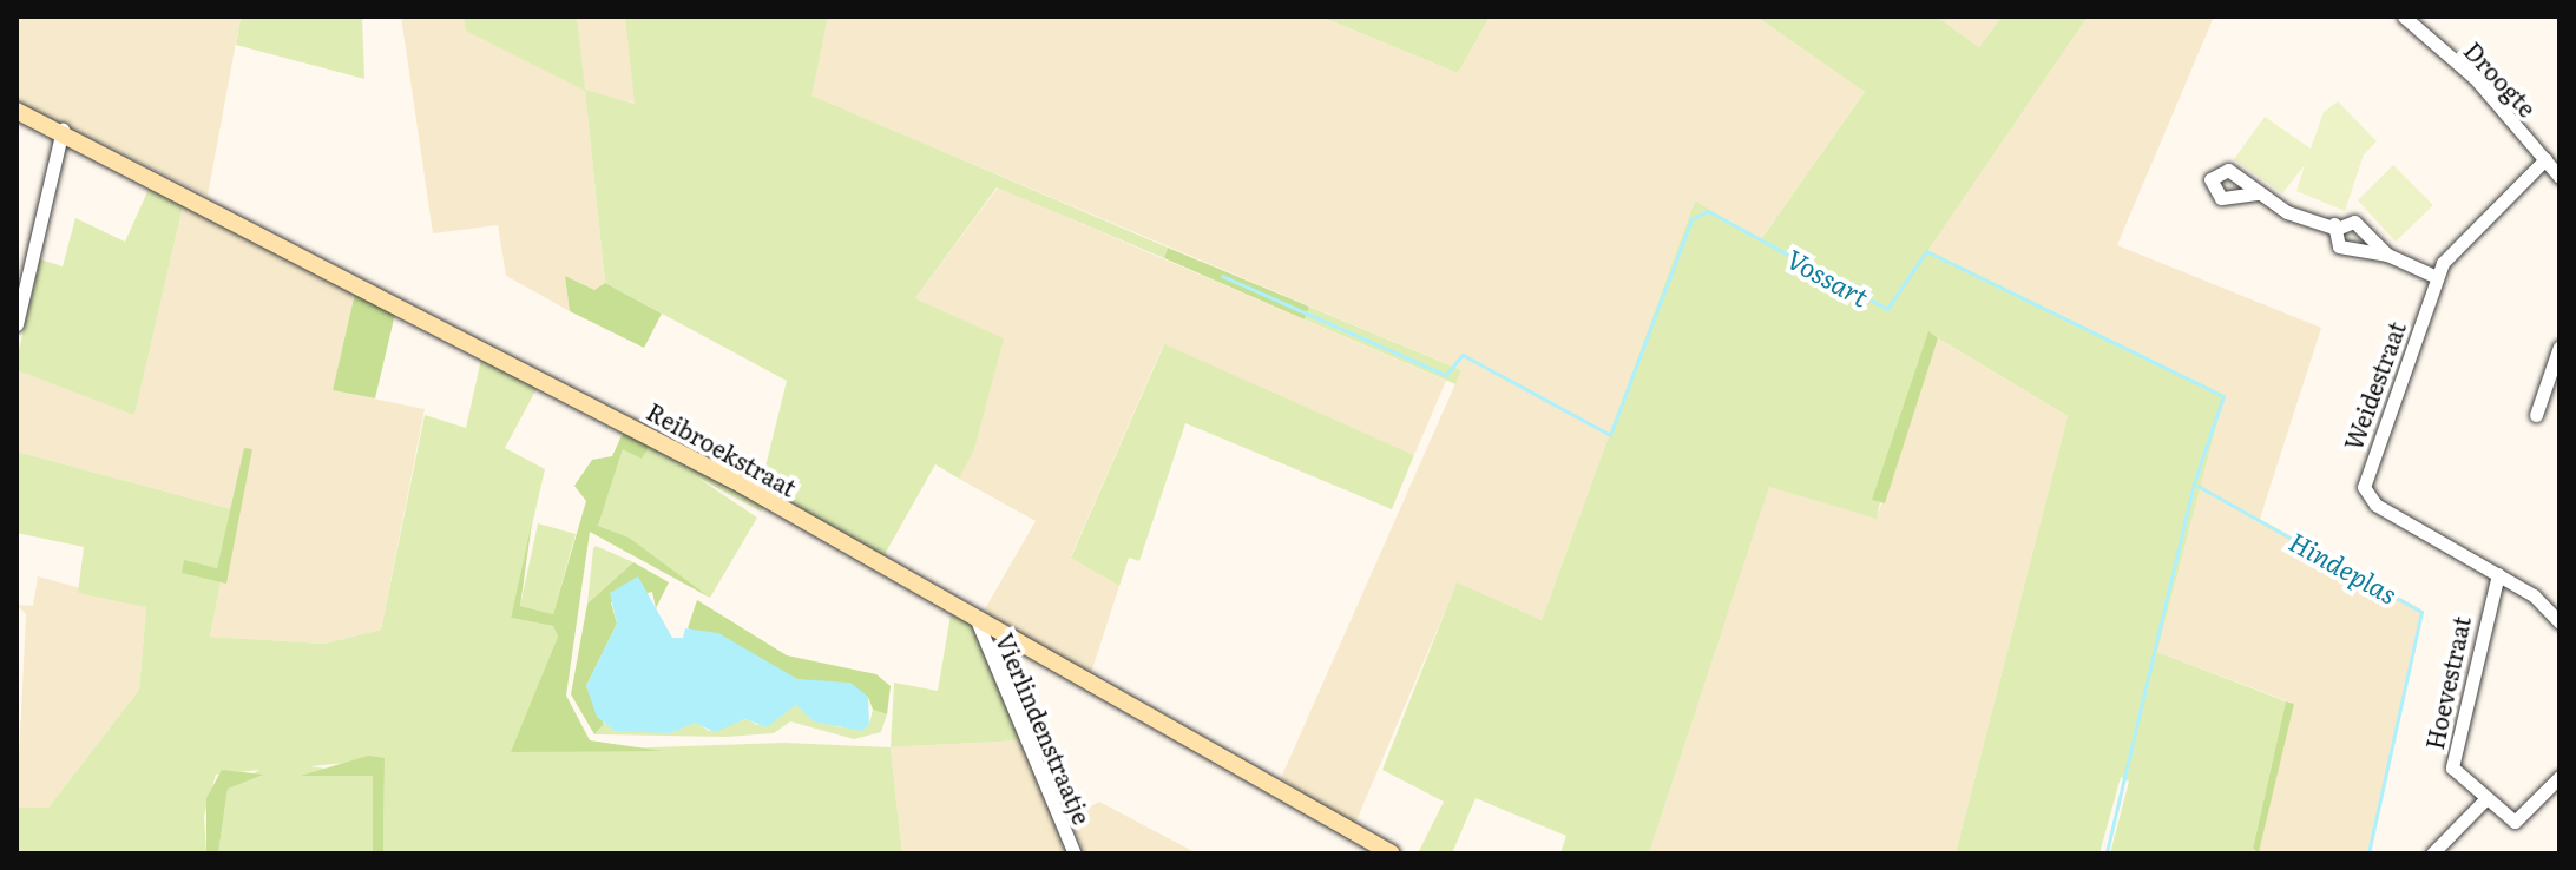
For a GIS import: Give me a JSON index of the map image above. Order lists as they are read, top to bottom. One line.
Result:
{"streets":{"street":["Droogte","Weidestraat","Reibroekstraat","Hoevestraat","Vierlindenstraatje"]},"crossings":[["Droogte","Weidestraat"],["Weidestraat","Hoevestraat"],["Reibroekstraat","Vierlindenstraatje"]],"water":["Vossart","Hindeplas"]}
